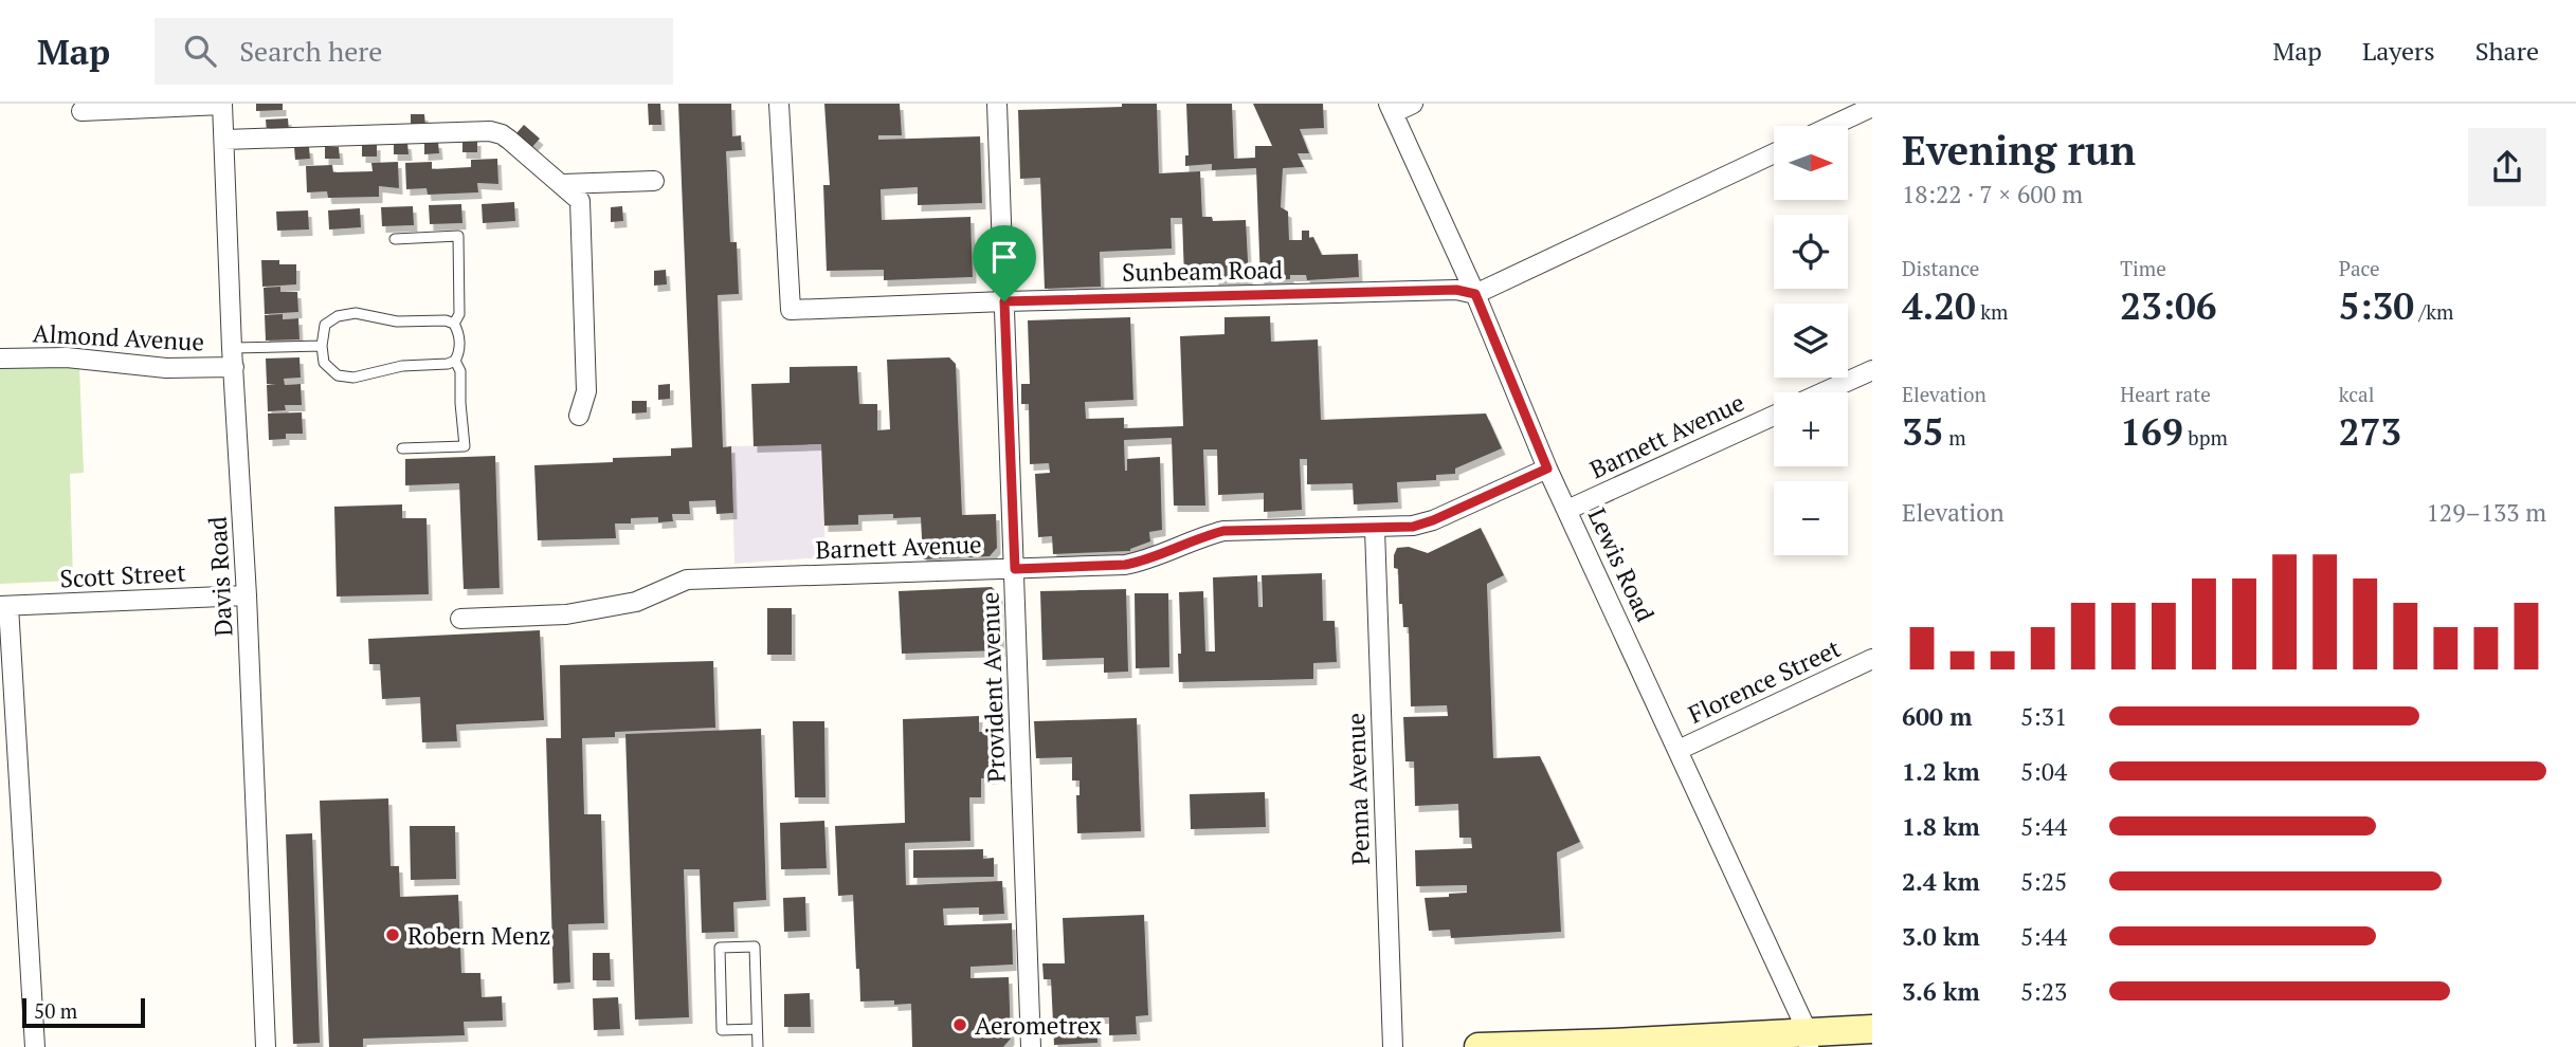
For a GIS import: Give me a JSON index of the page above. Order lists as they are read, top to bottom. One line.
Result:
{"streets":{"street":["Sunbeam Road","Almond Avenue","Barnett Avenue","Lewis Road","Scott Street","Davis Road","Florence Street","Provident Avenue","Penna Avenue"]},"crossings":[["Sunbeam Road","Lewis Road"],["Sunbeam Road","Provident Avenue"],["Almond Avenue","Davis Road"],["Barnett Avenue","Lewis Road"],["Barnett Avenue","Provident Avenue"],["Barnett Avenue","Penna Avenue"],["Lewis Road","Florence Street"],["Scott Street","Davis Road"]],"places":["Robern Menz","Aerometrex"],"scale_bar":"50 m","north":"right","page":{"header":"Map","search":"Search here","nav":["Map","Layers","Share"],"heading":["Evening run","18:22 · 7 × 600 m"],"map_buttons":["+","−"],"stats":[["Distance","4.20 km"],["Time","23:06"],["Pace","5:30 /km"],["Elevation","35 m"],["Heart rate","169 bpm"],["kcal","273"]],"chart":["Elevation","129–133 m"],"list":[{"name":"600 m","note":"5:31"},{"name":"1.2 km","note":"5:04"},{"name":"1.8 km","note":"5:44"},{"name":"2.4 km","note":"5:25"},{"name":"3.0 km","note":"5:44"},{"name":"3.6 km","note":"5:23"}],"scale":"50 m"}}
